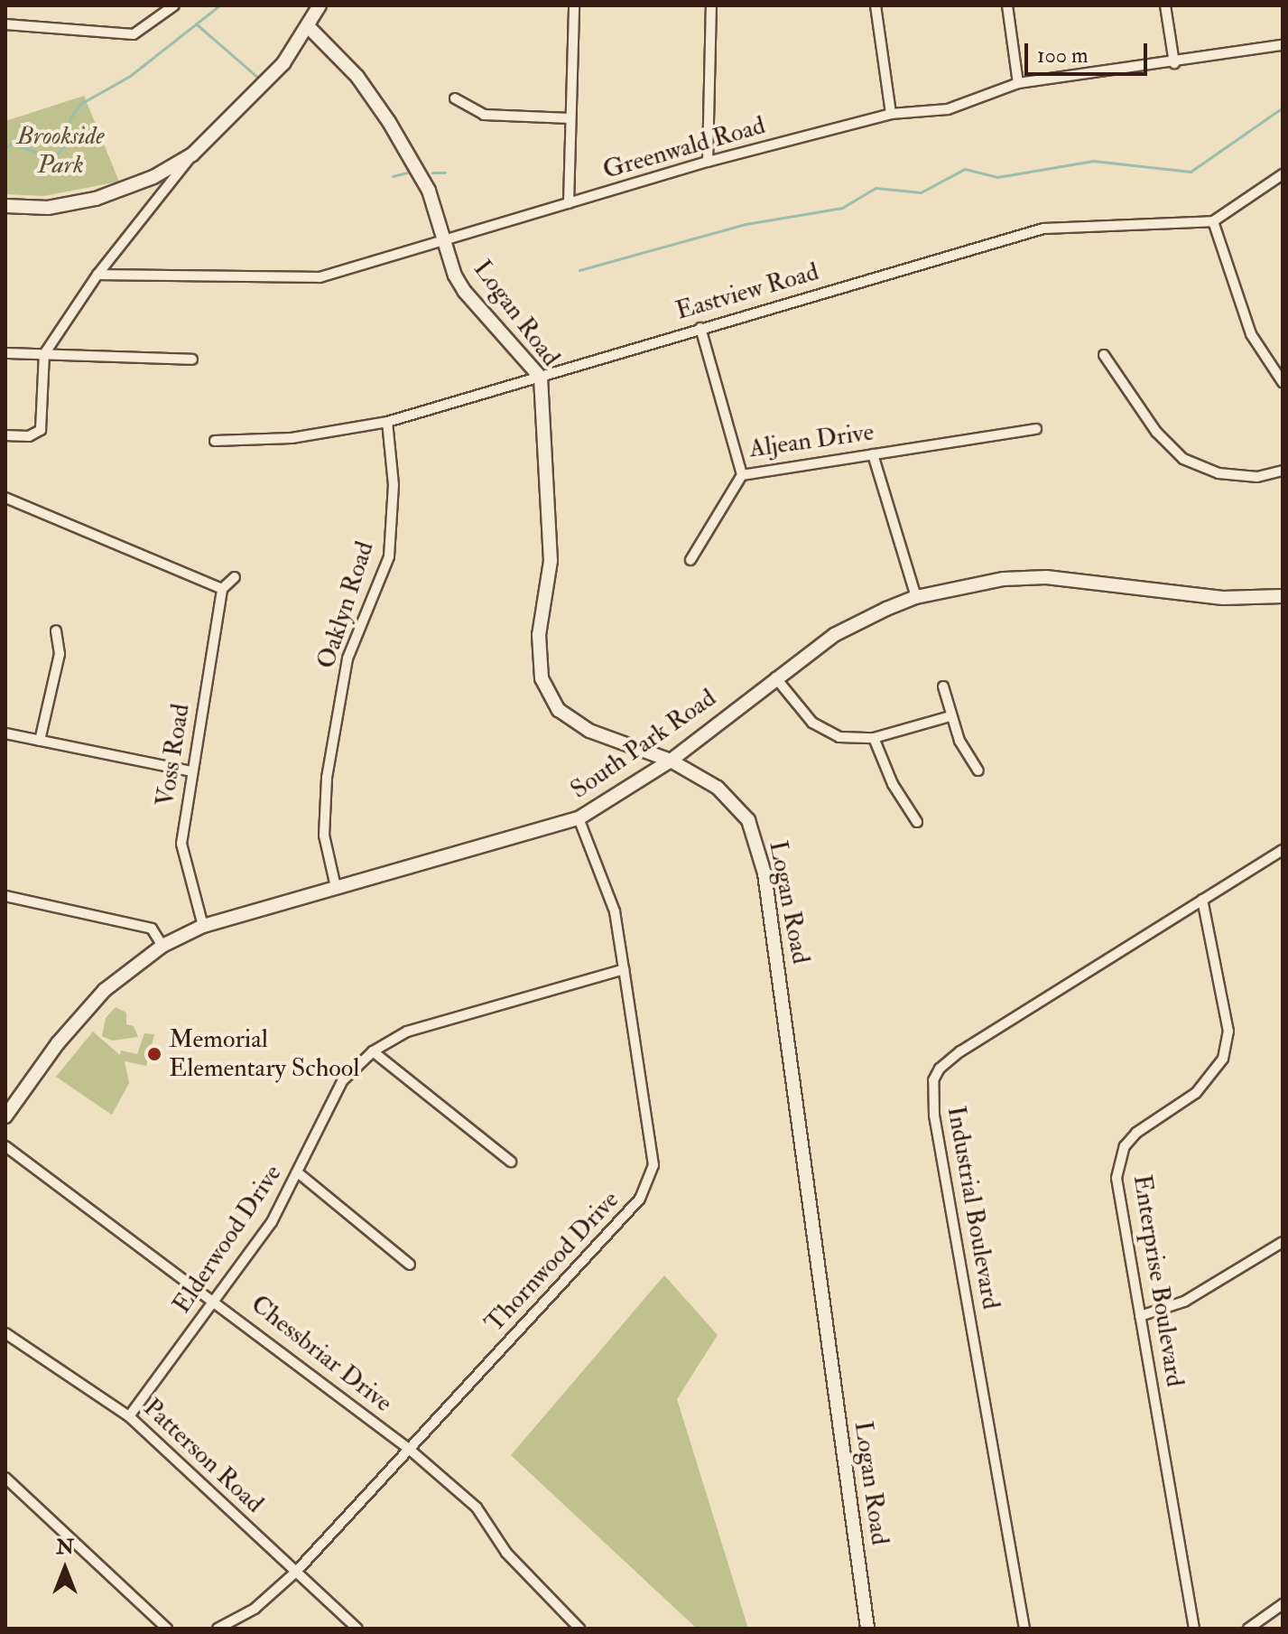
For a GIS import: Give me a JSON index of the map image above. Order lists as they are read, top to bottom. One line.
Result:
{"streets":{"street":["Greenwald Road","Eastview Road","Logan Road","Aljean Drive","Oaklyn Road","South Park Road","Voss Road","Industrial Boulevard","Elderwood Drive","Thornwood Drive","Enterprise Boulevard","Chessbriar Drive","Patterson Road"]},"crossings":[["Greenwald Road","Logan Road"],["Eastview Road","Logan Road"],["Eastview Road","Aljean Drive"],["Eastview Road","Oaklyn Road"],["Logan Road","South Park Road"],["Oaklyn Road","South Park Road"],["South Park Road","Voss Road"],["South Park Road","Thornwood Drive"],["Industrial Boulevard","Enterprise Boulevard"],["Elderwood Drive","Thornwood Drive"],["Elderwood Drive","Chessbriar Drive"],["Elderwood Drive","Patterson Road"],["Thornwood Drive","Chessbriar Drive"],["Thornwood Drive","Patterson Road"]],"parks":["Brookside Park"],"places":["Memorial Elementary School"],"scale_bar":"100 m","north":"top"}
